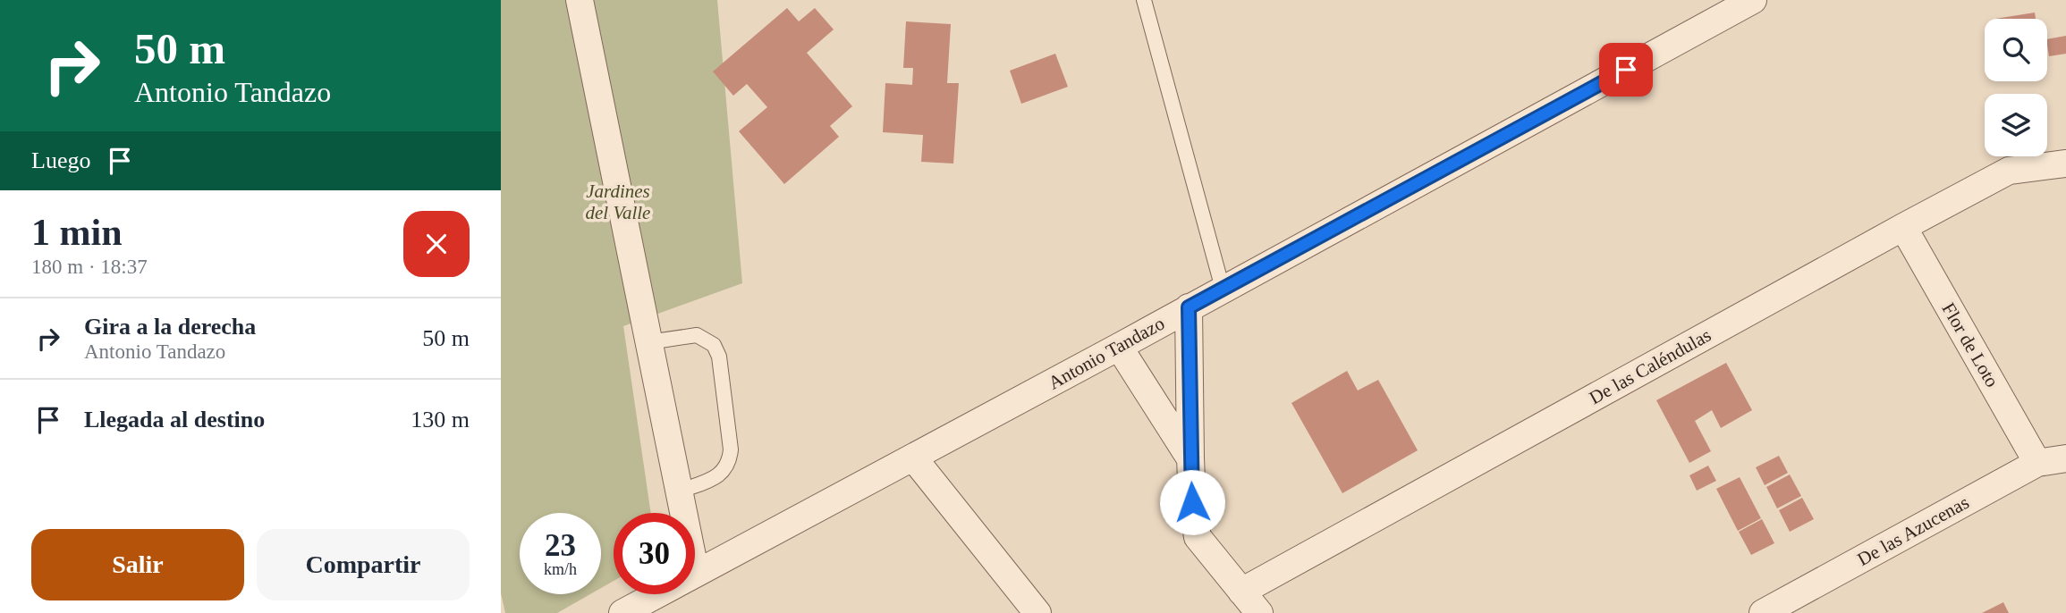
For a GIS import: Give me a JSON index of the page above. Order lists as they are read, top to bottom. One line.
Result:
{"streets":{"street":["Flor de Loto","Antonio Tandazo","De las Caléndulas","De las Azucenas"]},"crossings":[["Flor de Loto","De las Caléndulas"],["Flor de Loto","De las Azucenas"]],"parks":["Jardines del Valle"],"page":{"turn":["50 m","Antonio Tandazo"],"then":"Luego","heading":["1 min","180 m · 18:37"],"list":[{"name":"Gira a la derecha","note":"Antonio Tandazo","value":"50 m"},{"name":"Llegada al destino","value":"130 m"}],"speed":"23 km/h","limit":"30","buttons":["Salir","Compartir"]}}
